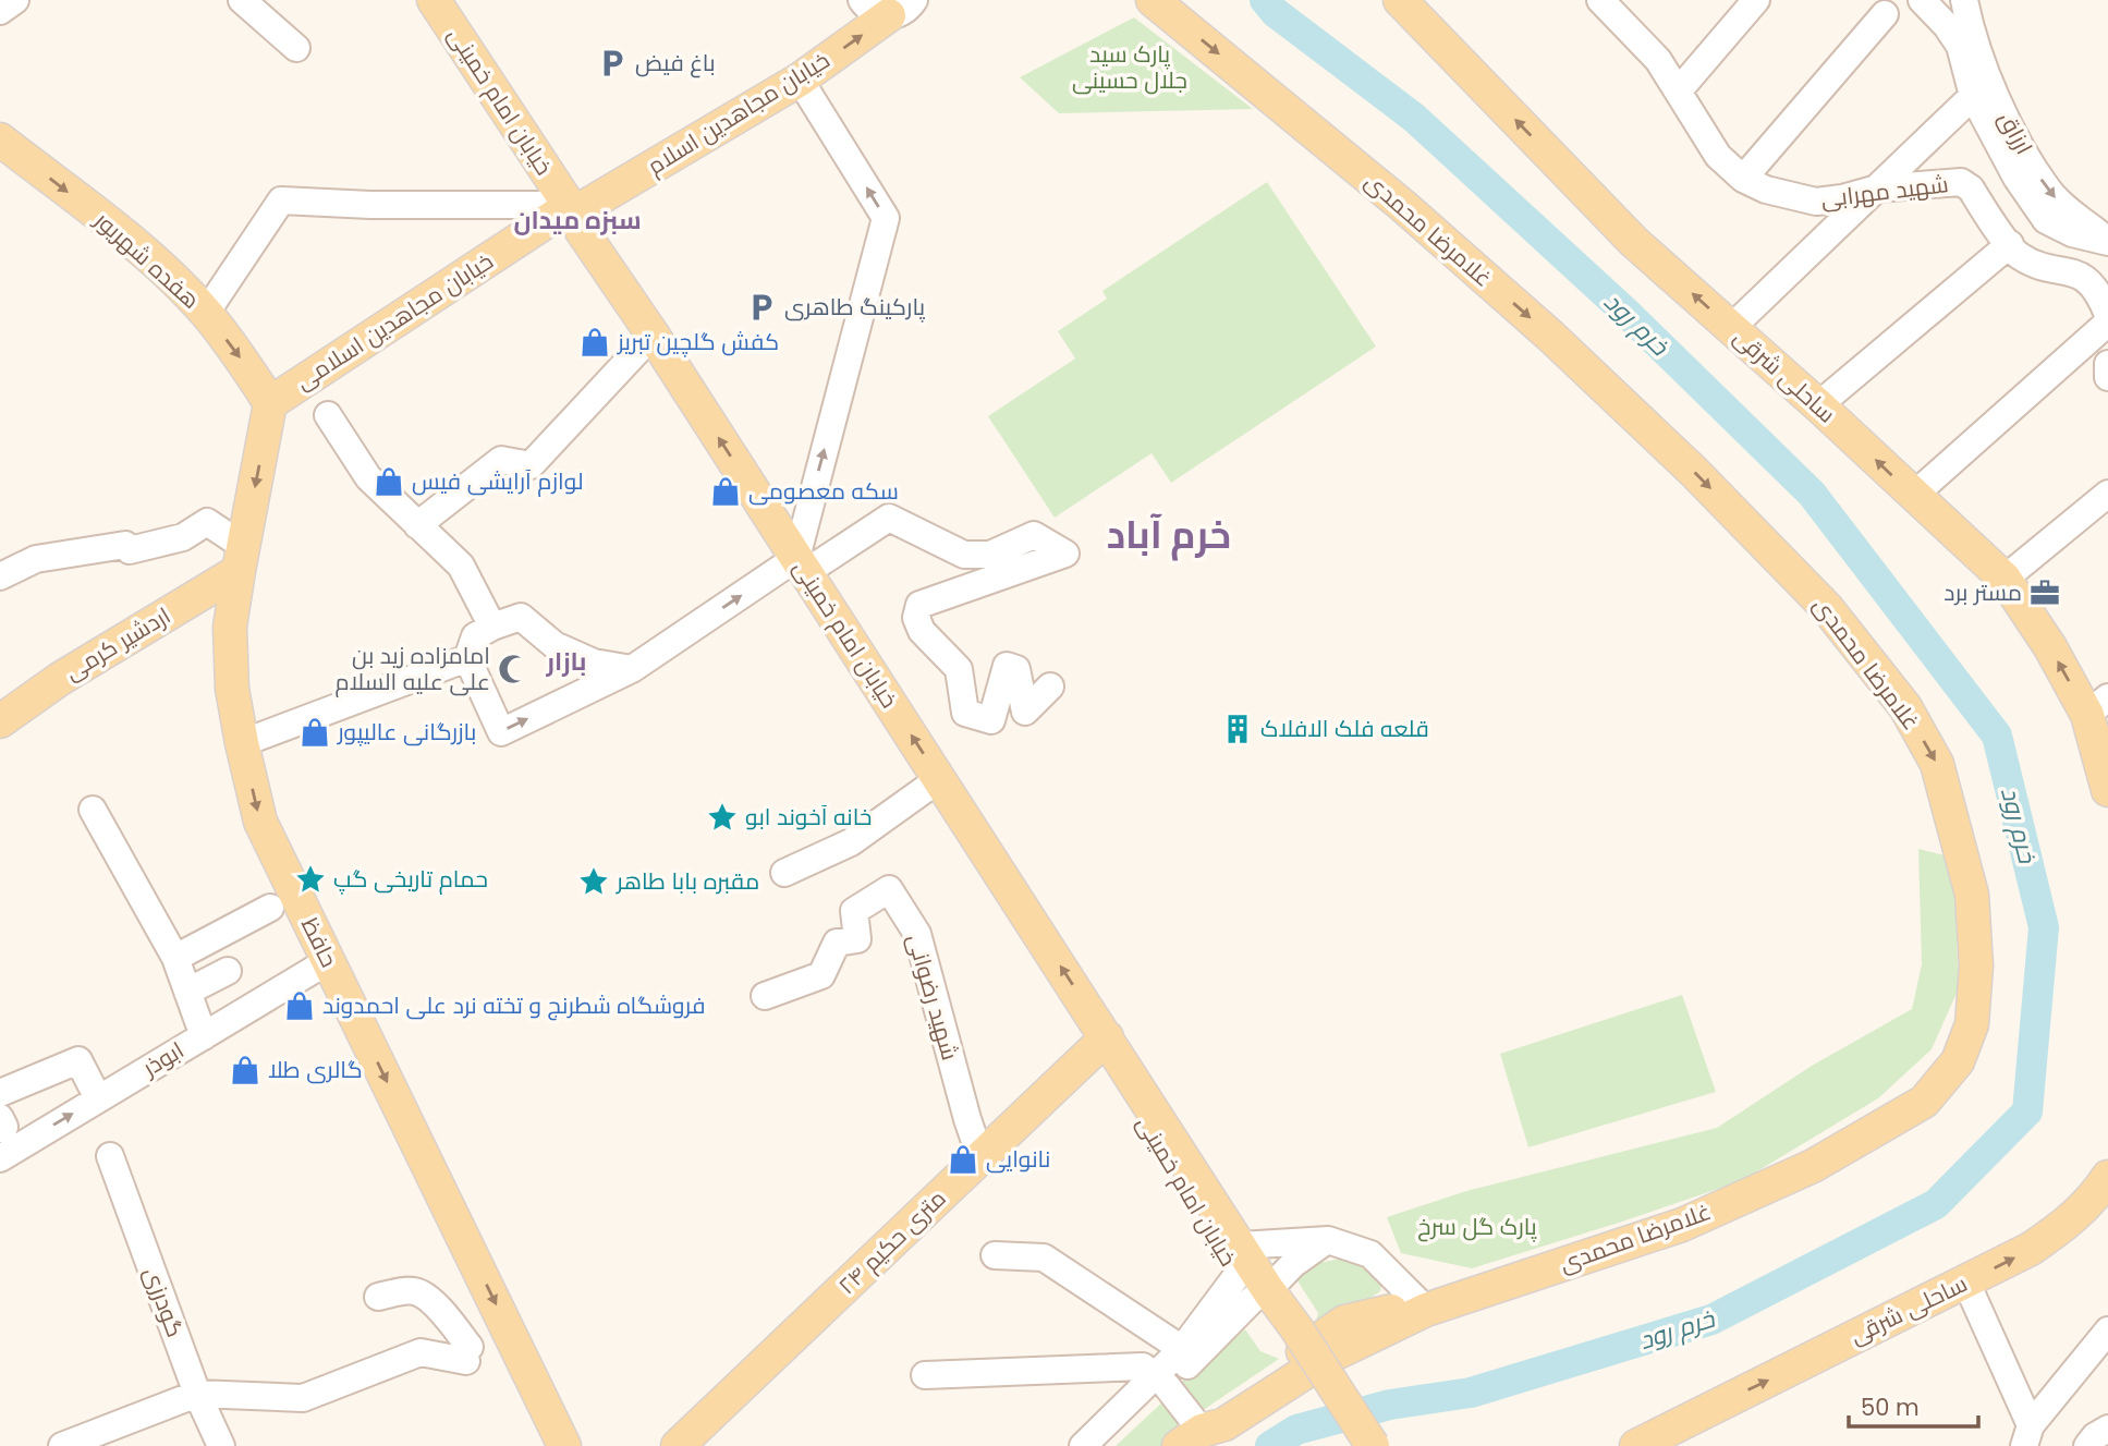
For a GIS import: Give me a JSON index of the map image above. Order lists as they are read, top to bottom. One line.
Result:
{"streets":{"main road":["خیابان امام خمینی","خیابان مجاهدین اسلام","غلامرضا محمدی","هفده شهریور","خیابان مجاهدین اسلامی","ساحلی شرقی","اردشیر کرمی","حافظ","۲۴ متری حکیم"],"street":["ارزاق","شهید مهرابی","شهید رضوانی","ابوذر","گودرزی"]},"crossings":[["خیابان امام خمینی","خیابان مجاهدین اسلام"],["خیابان امام خمینی","خیابان مجاهدین اسلامی"],["خیابان امام خمینی","۲۴ متری حکیم"],["خیابان مجاهدین اسلام","خیابان مجاهدین اسلامی"],["هفده شهریور","خیابان مجاهدین اسلامی"],["هفده شهریور","حافظ"],["خیابان مجاهدین اسلامی","حافظ"],["اردشیر کرمی","حافظ"],["حافظ","ابوذر"],["شهید رضوانی","۲۴ متری حکیم"]],"one_way":["خیابان امام خمینی","هفده شهریور","حافظ"],"districts":["سبزه میدان","خرم آباد","بازار"],"water":["خرم رود"],"parks":["پارک سید جلال حسینی","پارک گل سرخ"],"places":{"parking":["باغ فیض","پارکینگ طاهری"],"shop":["کفش گلچین تبریز","لوازم آرایشی فیس","سکه معصومی","بازرگانی عالیپور","فروشگاه شطرنج و تخته نرد علی احمدوند","گالری طلا","نانوایی"],"office":["مستر برد"],"mosque":["امامزاده زید بن علی علیه السلام"],"building":["قلعه فلک الافلاک"],"place":["خانه آخوند ابو","حمام تاریخی گپ","مقبره بابا طاهر"]},"scale_bar":"50 m"}
